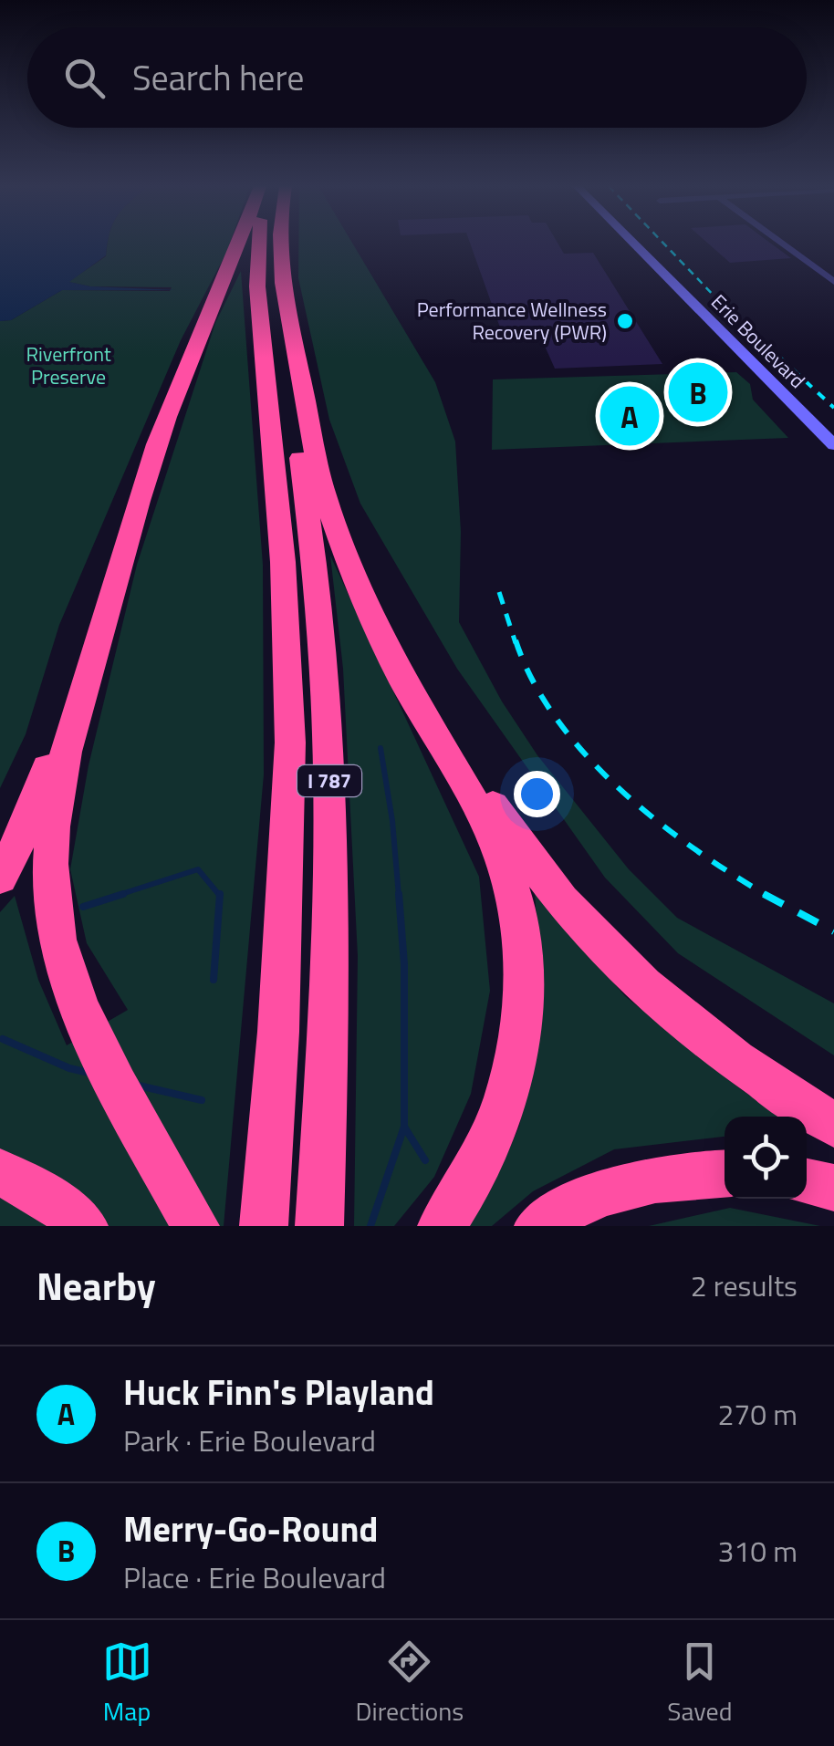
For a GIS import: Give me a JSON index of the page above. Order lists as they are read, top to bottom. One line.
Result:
{"streets":{"highway":["I 787"],"street":["Erie Boulevard"]},"parks":["Riverfront Preserve"],"places":["Performance Wellness Recovery (PWR)"],"page":{"search":"Search here","pins":["B","A"],"heading":["Nearby","2 results"],"list":[{"mark":"A","name":"Huck Finn's Playland","note":"Park · Erie Boulevard","value":"270 m"},{"mark":"B","name":"Merry-Go-Round","note":"Place · Erie Boulevard","value":"310 m"}],"nav":["Map","Directions","Saved"]}}
